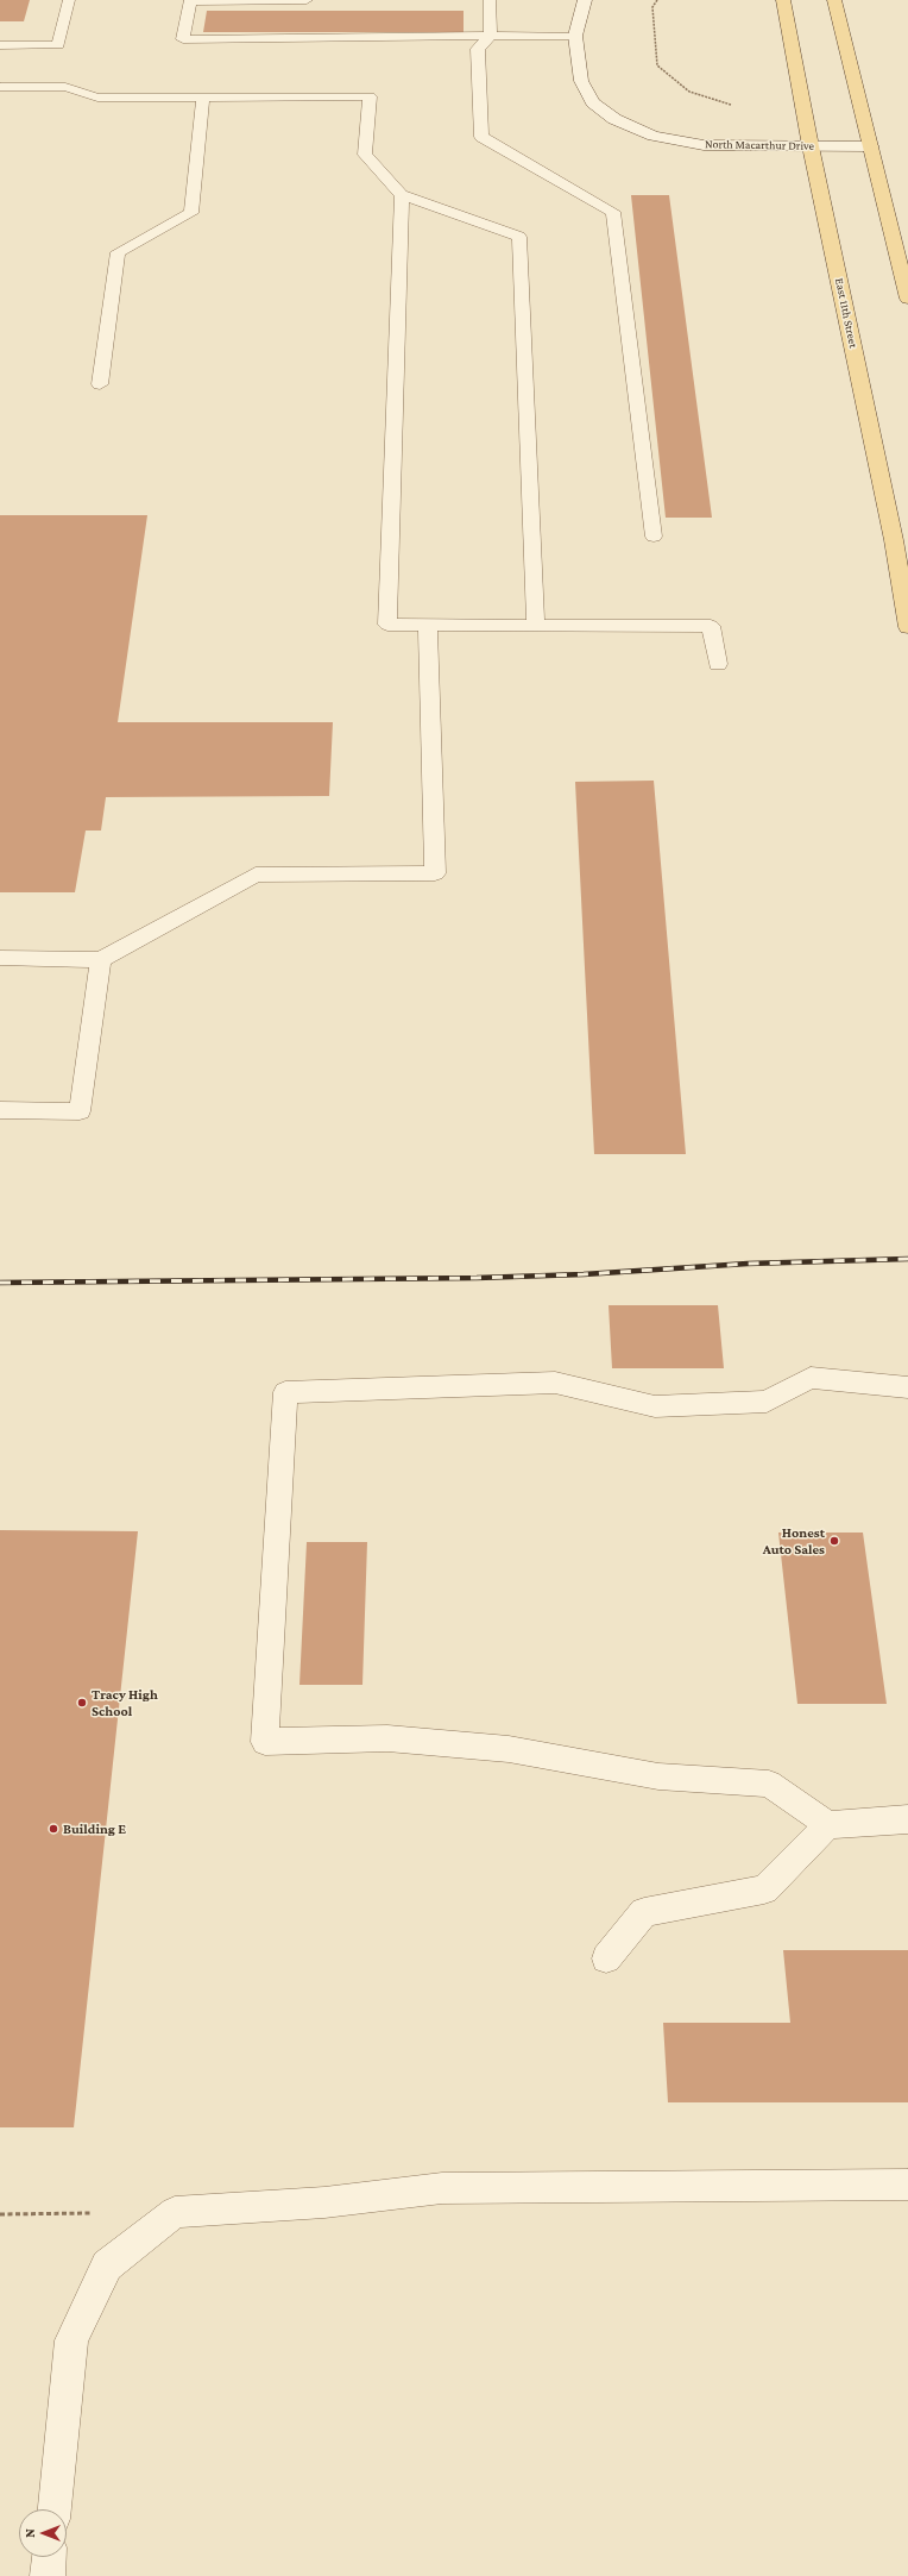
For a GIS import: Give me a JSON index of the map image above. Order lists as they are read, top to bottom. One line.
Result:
{"streets":{"main road":["North Macarthur Drive","East 11th Street"]},"crossings":[["North Macarthur Drive","East 11th Street"]],"places":["Honest Auto Sales","Tracy High School","Building E"],"north":"left"}
